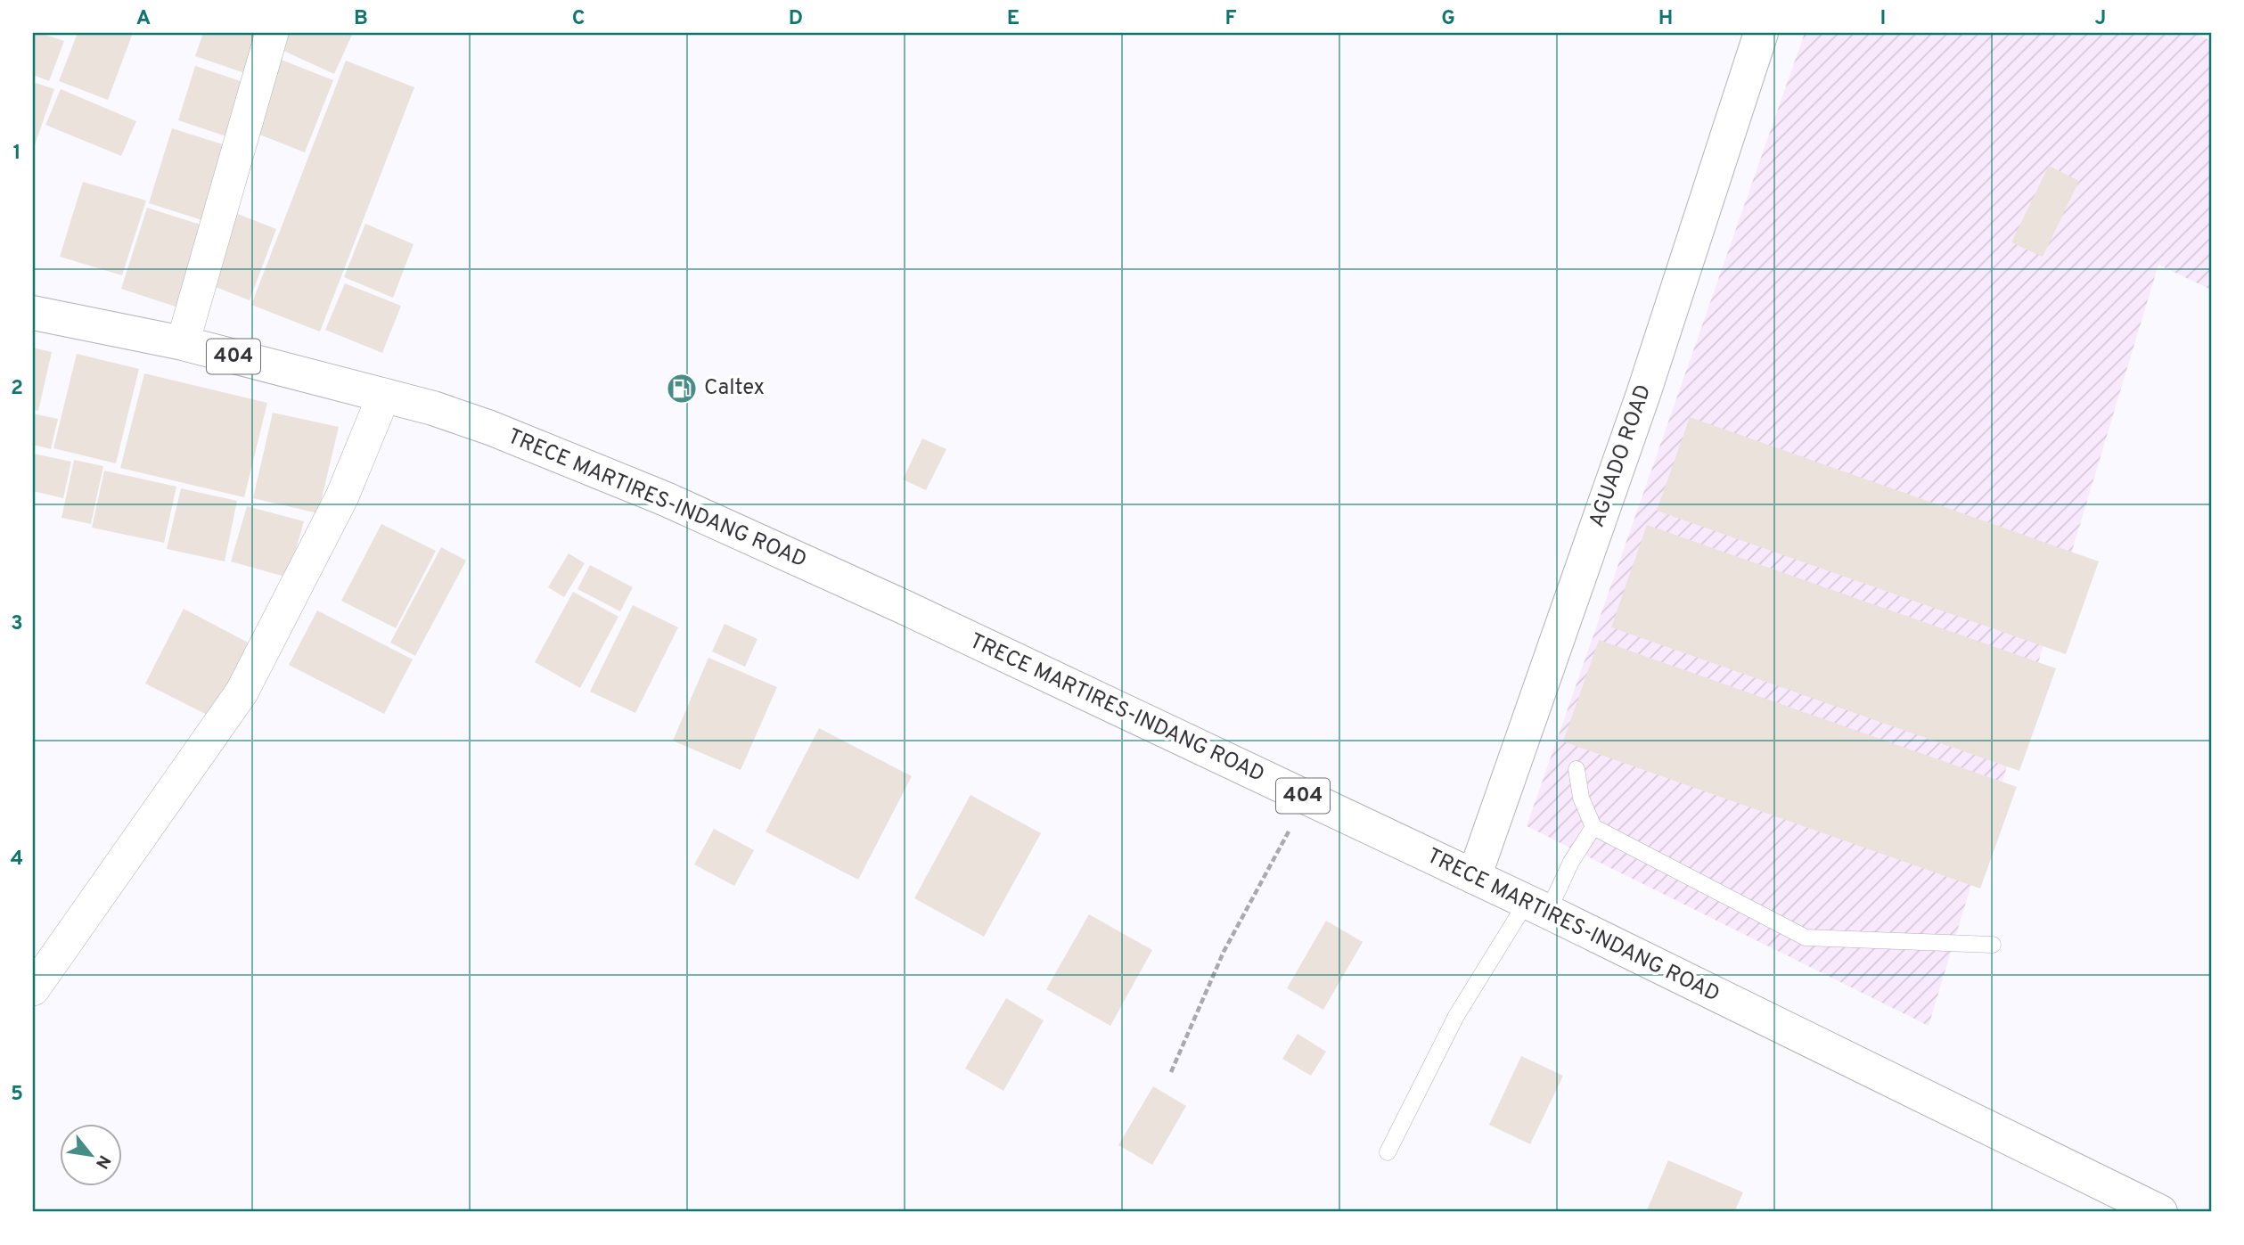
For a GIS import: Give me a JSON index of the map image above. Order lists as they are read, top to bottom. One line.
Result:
{"streets":{"main road":["404","AGUADO ROAD","TRECE MARTIRES-INDANG ROAD"]},"crossings":[["AGUADO ROAD","TRECE MARTIRES-INDANG ROAD"]],"places":{"fuel station":["Caltex"]},"north":"bottom right","grid":{"columns":["A","B","C","D","E","F","G","H","I","J"],"rows":["1","2","3","4","5"]}}
